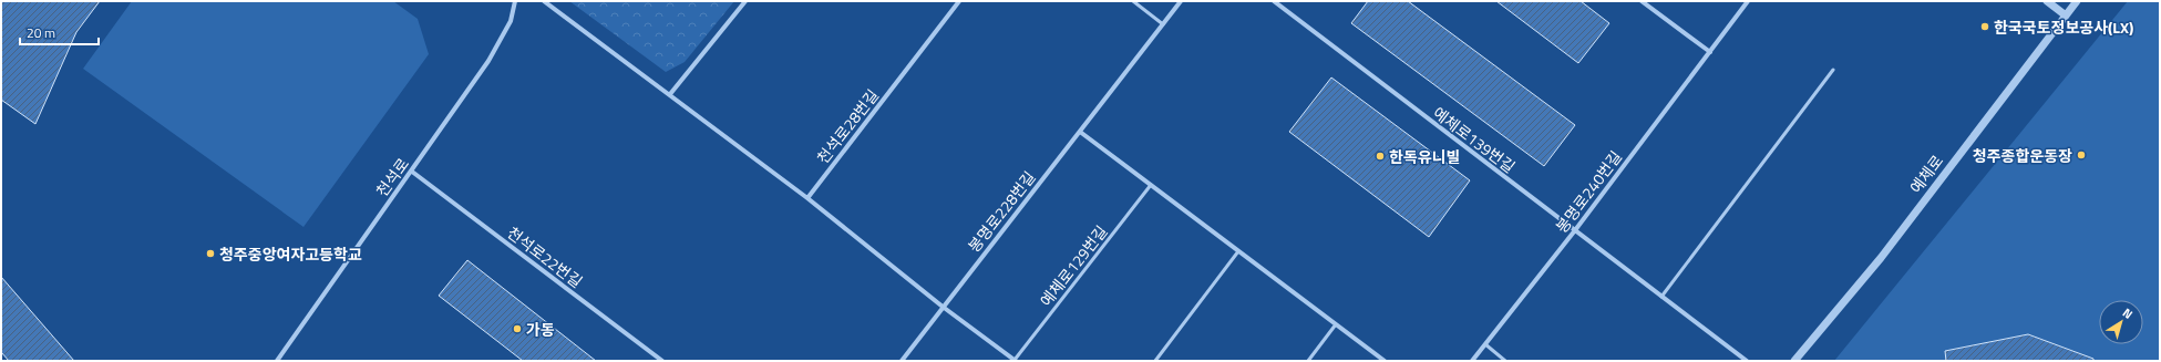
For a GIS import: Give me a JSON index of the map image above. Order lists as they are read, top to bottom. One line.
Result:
{"streets":{"street":["천석로28번길","예체로139번길","예체로","천석로","봉명로240번길","봉명로228번길","천석로22번길","예체로129번길"]},"crossings":[["천석로28번길","예체로129번길"],["예체로139번길","봉명로240번길"],["천석로","천석로22번길"],["봉명로228번길","예체로129번길"]],"places":["한국국토정보공사(LX)","청주종합운동장","한독유니빌","청주중앙여자고등학교","가동"],"scale_bar":"20 m","north":"top right"}
